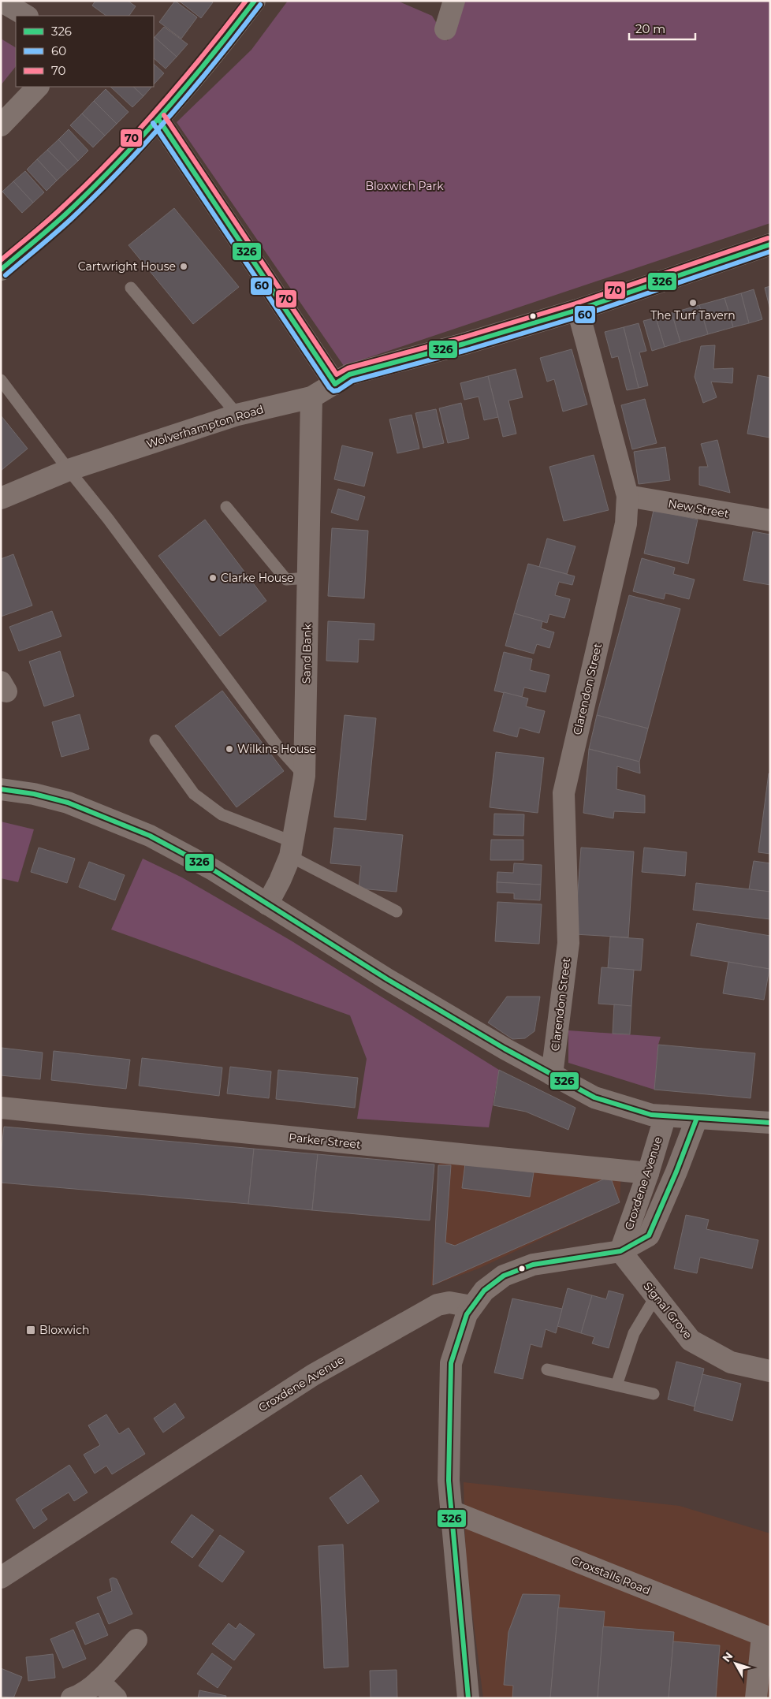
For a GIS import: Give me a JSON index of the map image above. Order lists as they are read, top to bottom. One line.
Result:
{"streets":{"street":["Wolverhampton Road","New Street","Sand Bank","Clarendon Street","Parker Street","Croxdene Avenue","Signal Grove","Croxstalls Road"]},"crossings":[["Wolverhampton Road","Sand Bank"],["Wolverhampton Road","Clarendon Street"],["New Street","Clarendon Street"],["Parker Street","Croxdene Avenue"],["Croxdene Avenue","Signal Grove"]],"parks":["Bloxwich Park"],"places":{"other":["Cartwright House","The Turf Tavern","Clarke House","Wilkins House"],"transit":["Bloxwich"]},"lines":["transit line 326","transit line 70","transit line 60"],"legend":["326","60","70"],"scale_bar":"20 m","north":"top left"}
